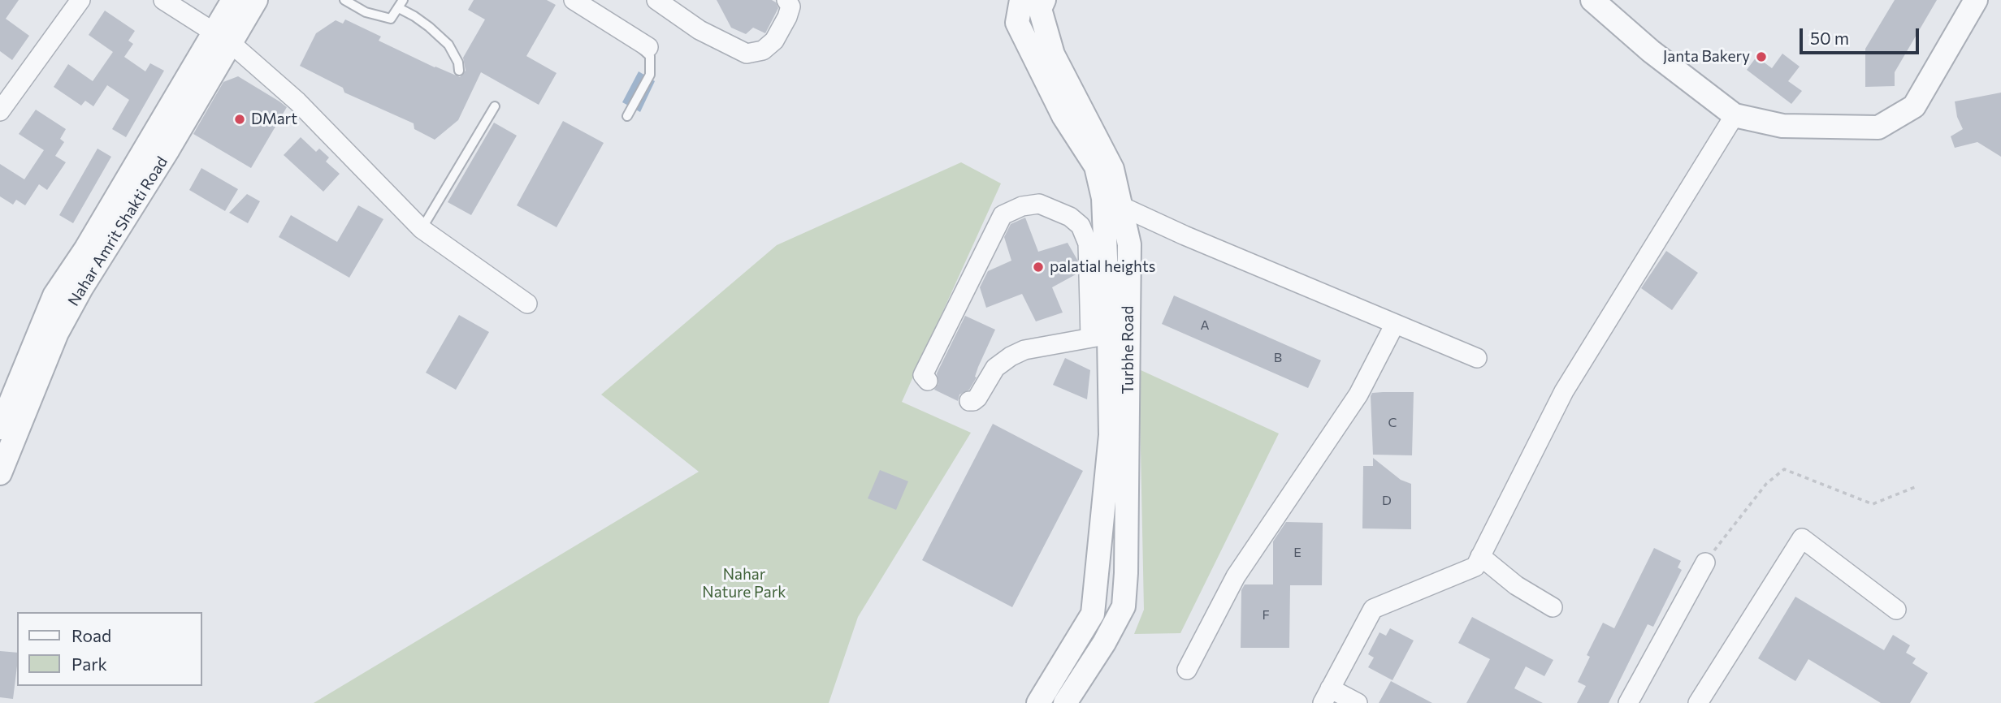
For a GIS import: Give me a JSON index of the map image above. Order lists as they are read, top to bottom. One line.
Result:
{"streets":{"street":["Nahar Amrit Shakti Road","Turbhe Road"]},"parks":["Nahar Nature Park"],"places":["Janta Bakery","DMart","palatial heights"],"house_numbers":["A","B","C","D","E","F"],"legend":["Road","Park"],"scale_bar":"50 m"}
